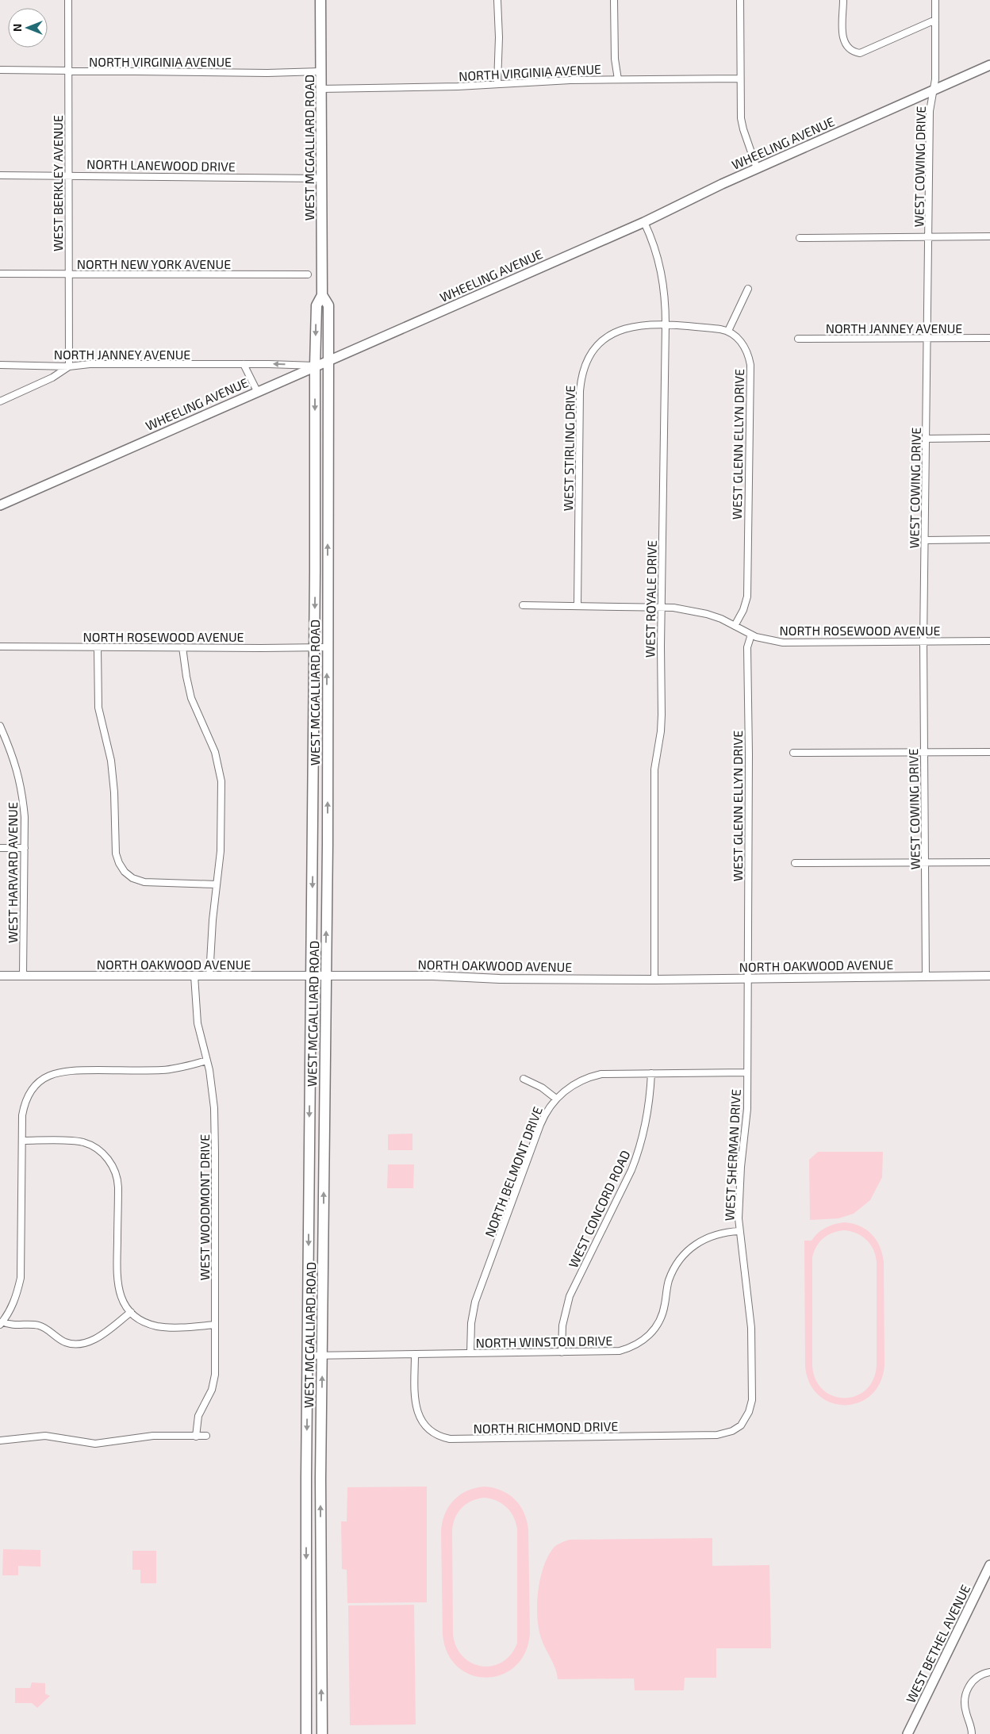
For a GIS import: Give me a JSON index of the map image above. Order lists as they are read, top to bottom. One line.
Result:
{"streets":{"main road":["WHEELING AVENUE","WEST MCGALLIARD ROAD","WEST BETHEL AVENUE"],"street":["NORTH VIRGINIA AVENUE","NORTH LANEWOOD DRIVE","WEST COWING DRIVE","WEST BERKLEY AVENUE","NORTH NEW YORK AVENUE","NORTH JANNEY AVENUE","WEST GLENN ELLYN DRIVE","WEST STIRLING DRIVE","WEST ROYALE DRIVE","NORTH ROSEWOOD AVENUE","WEST HARVARD AVENUE","NORTH OAKWOOD AVENUE","WEST SHERMAN DRIVE","NORTH BELMONT DRIVE","WEST WOODMONT DRIVE","WEST CONCORD ROAD","NORTH WINSTON DRIVE","NORTH RICHMOND DRIVE"]},"crossings":[["NORTH VIRGINIA AVENUE","WEST MCGALLIARD ROAD"],["NORTH VIRGINIA AVENUE","WEST BERKLEY AVENUE"],["WHEELING AVENUE","WEST MCGALLIARD ROAD"],["WHEELING AVENUE","WEST COWING DRIVE"],["WHEELING AVENUE","NORTH JANNEY AVENUE"],["WHEELING AVENUE","WEST ROYALE DRIVE"],["WEST MCGALLIARD ROAD","NORTH LANEWOOD DRIVE"],["WEST MCGALLIARD ROAD","NORTH JANNEY AVENUE"],["WEST MCGALLIARD ROAD","NORTH ROSEWOOD AVENUE"],["WEST MCGALLIARD ROAD","NORTH OAKWOOD AVENUE"],["WEST MCGALLIARD ROAD","NORTH WINSTON DRIVE"],["NORTH LANEWOOD DRIVE","WEST BERKLEY AVENUE"],["WEST COWING DRIVE","NORTH JANNEY AVENUE"],["WEST COWING DRIVE","NORTH ROSEWOOD AVENUE"],["WEST COWING DRIVE","NORTH OAKWOOD AVENUE"],["WEST BERKLEY AVENUE","NORTH NEW YORK AVENUE"],["WEST BERKLEY AVENUE","NORTH JANNEY AVENUE"],["WEST GLENN ELLYN DRIVE","NORTH ROSEWOOD AVENUE"],["WEST GLENN ELLYN DRIVE","NORTH OAKWOOD AVENUE"],["WEST GLENN ELLYN DRIVE","WEST SHERMAN DRIVE"],["WEST STIRLING DRIVE","WEST ROYALE DRIVE"],["WEST STIRLING DRIVE","NORTH ROSEWOOD AVENUE"],["WEST ROYALE DRIVE","NORTH ROSEWOOD AVENUE"],["WEST ROYALE DRIVE","NORTH OAKWOOD AVENUE"],["WEST HARVARD AVENUE","NORTH OAKWOOD AVENUE"],["NORTH OAKWOOD AVENUE","WEST SHERMAN DRIVE"],["NORTH OAKWOOD AVENUE","WEST WOODMONT DRIVE"],["WEST SHERMAN DRIVE","NORTH BELMONT DRIVE"],["WEST SHERMAN DRIVE","NORTH WINSTON DRIVE"],["WEST SHERMAN DRIVE","NORTH RICHMOND DRIVE"],["NORTH BELMONT DRIVE","WEST CONCORD ROAD"],["NORTH BELMONT DRIVE","NORTH WINSTON DRIVE"],["WEST CONCORD ROAD","NORTH WINSTON DRIVE"],["NORTH WINSTON DRIVE","NORTH RICHMOND DRIVE"]],"north":"left"}
